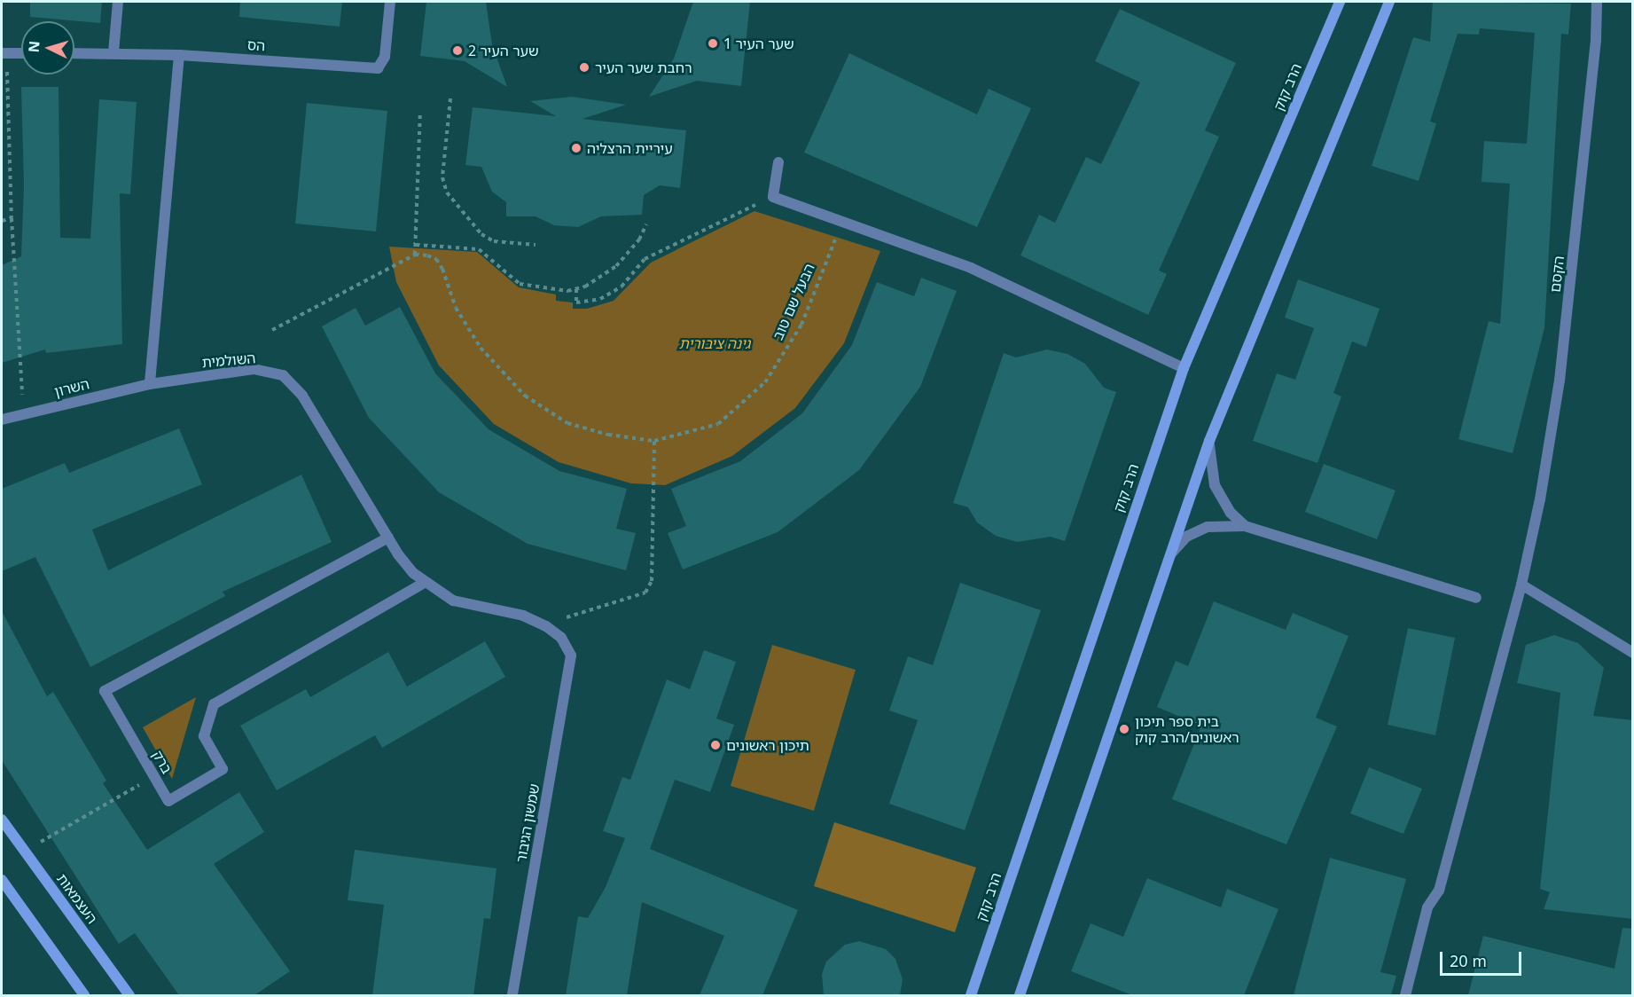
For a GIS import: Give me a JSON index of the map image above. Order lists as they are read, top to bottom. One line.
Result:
{"streets":{"main road":["הרב קוק","העצמאות"],"street":["הס","הקסם","השולמית","השרון","ברק","שמשון הגיבור"],"path":["הבעל שם טוב"]},"crossings":[["השולמית","השרון"],["השולמית","ברק"],["השולמית","שמשון הגיבור"]],"parks":["גינה ציבורית"],"places":["שער העיר 1","שער העיר 2","רחבת שער העיר","עיריית הרצליה","בית ספר תיכון ראשונים/הרב קוק","תיכון ראשונים"],"scale_bar":"20 m","north":"left"}
